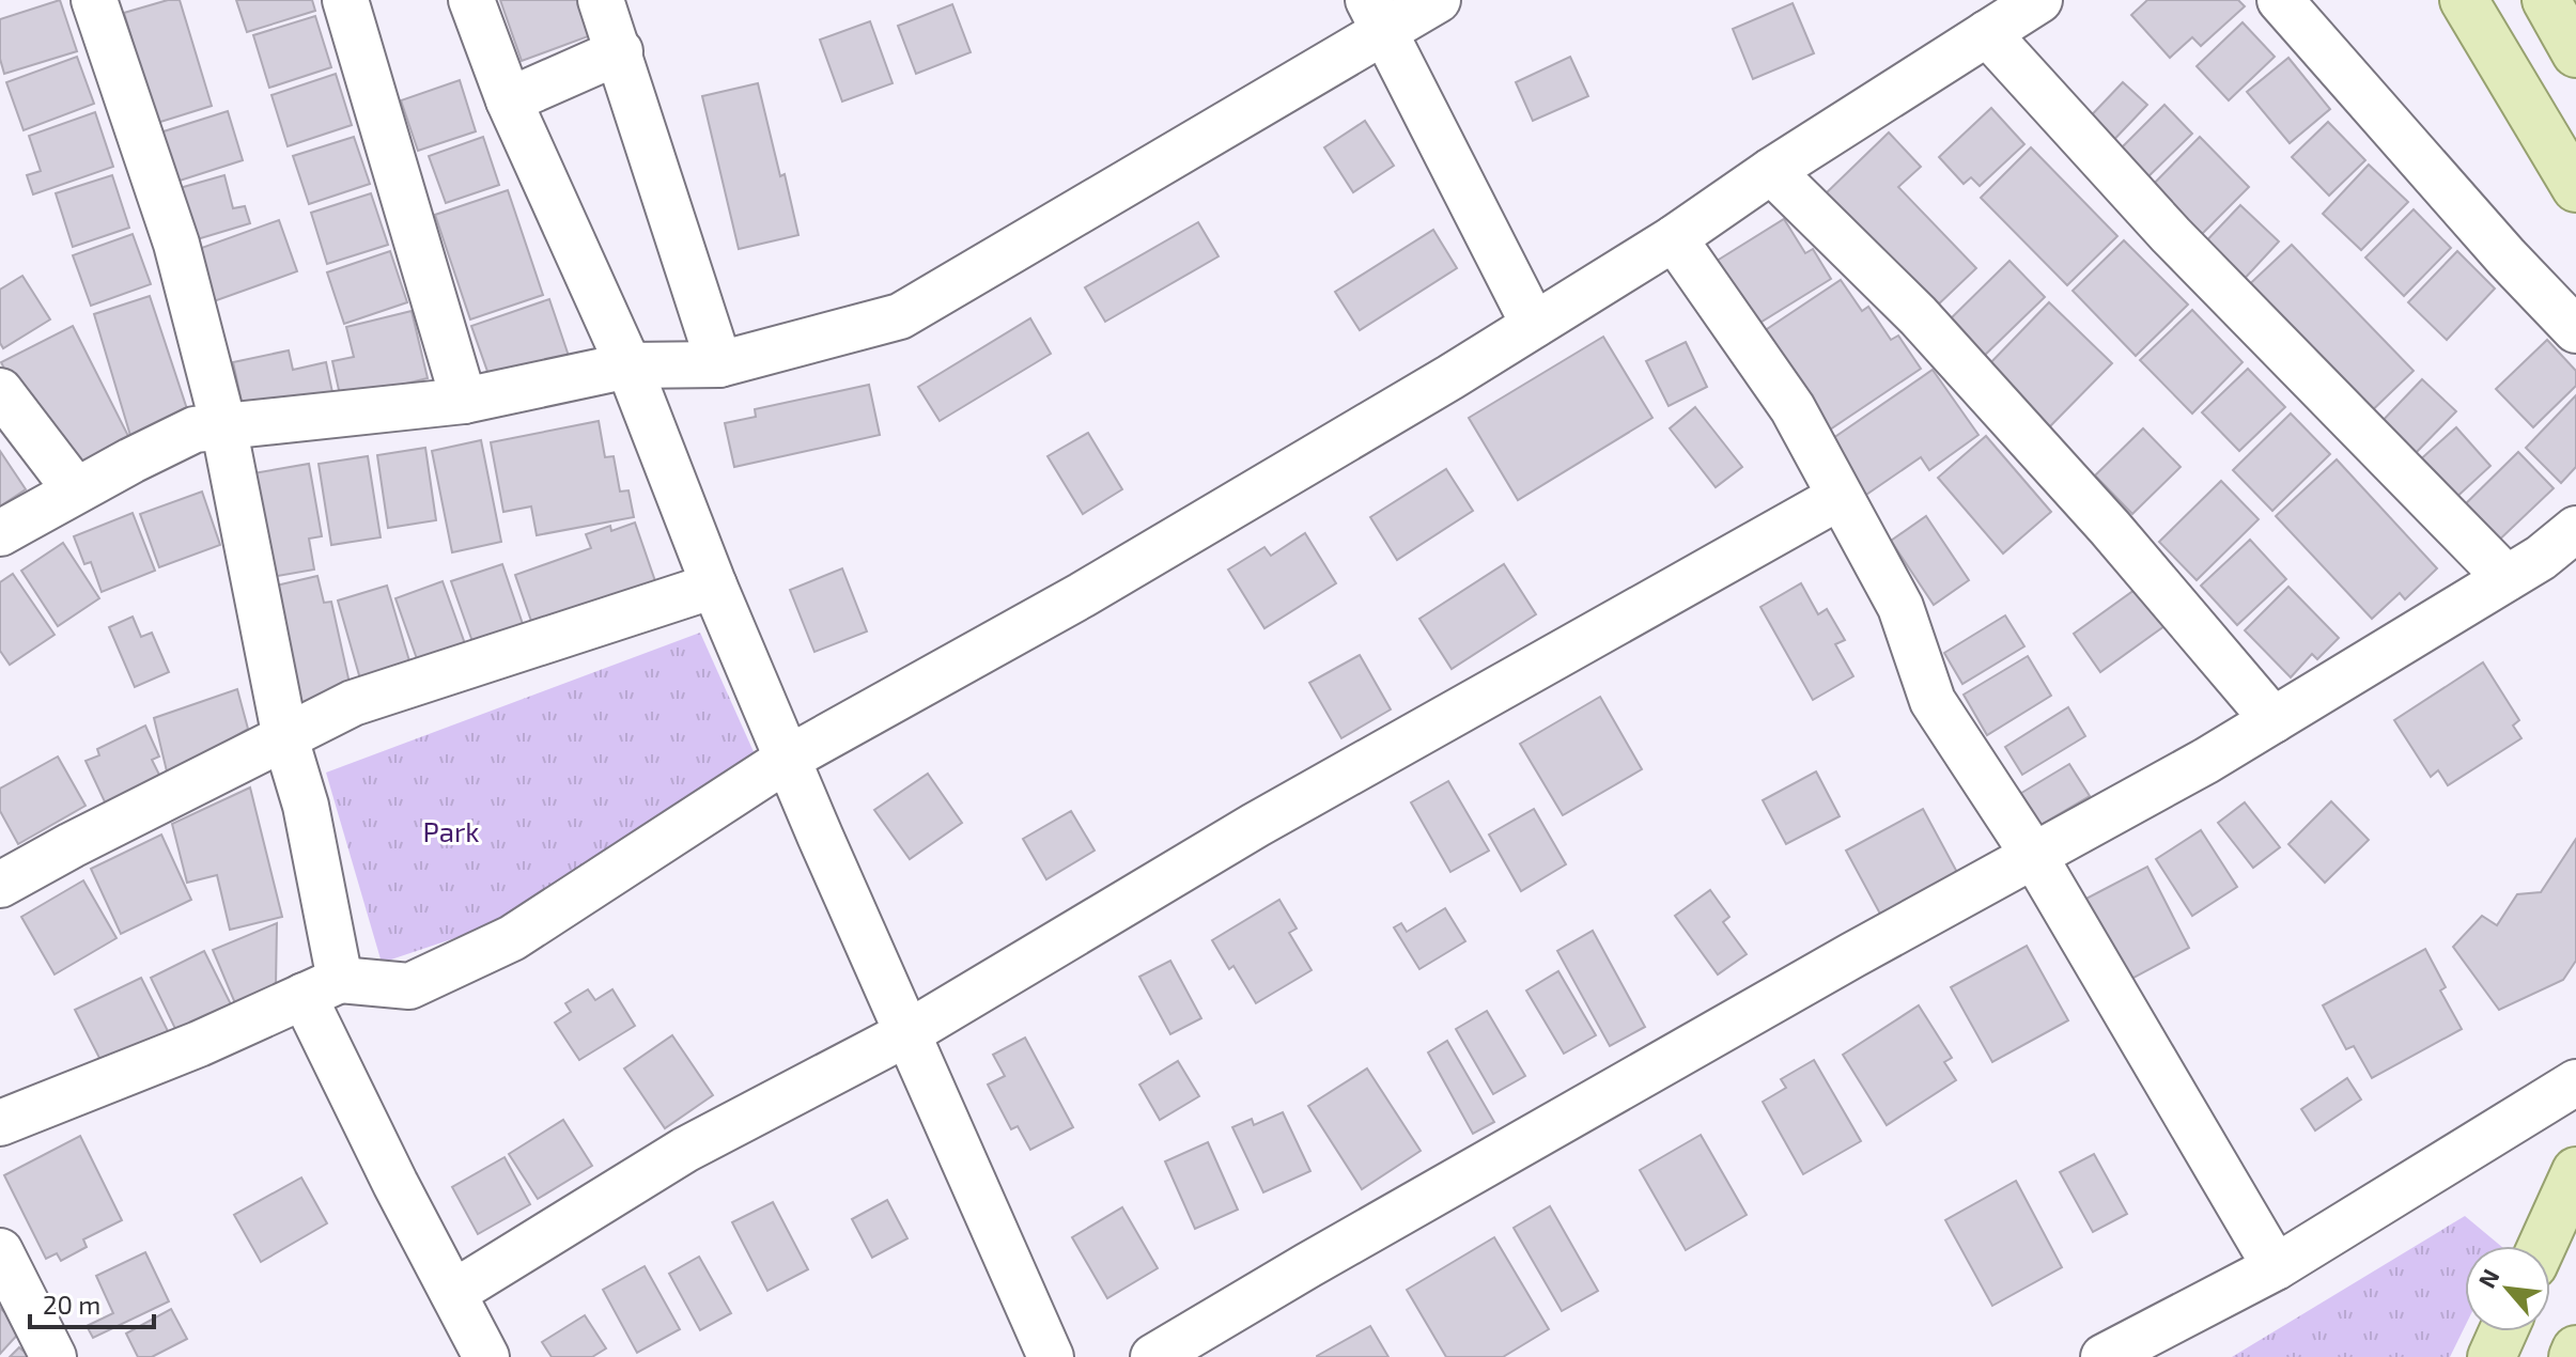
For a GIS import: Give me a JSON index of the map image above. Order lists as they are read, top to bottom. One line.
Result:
{"parks":["Park"],"scale_bar":"20 m","north":"top left"}
